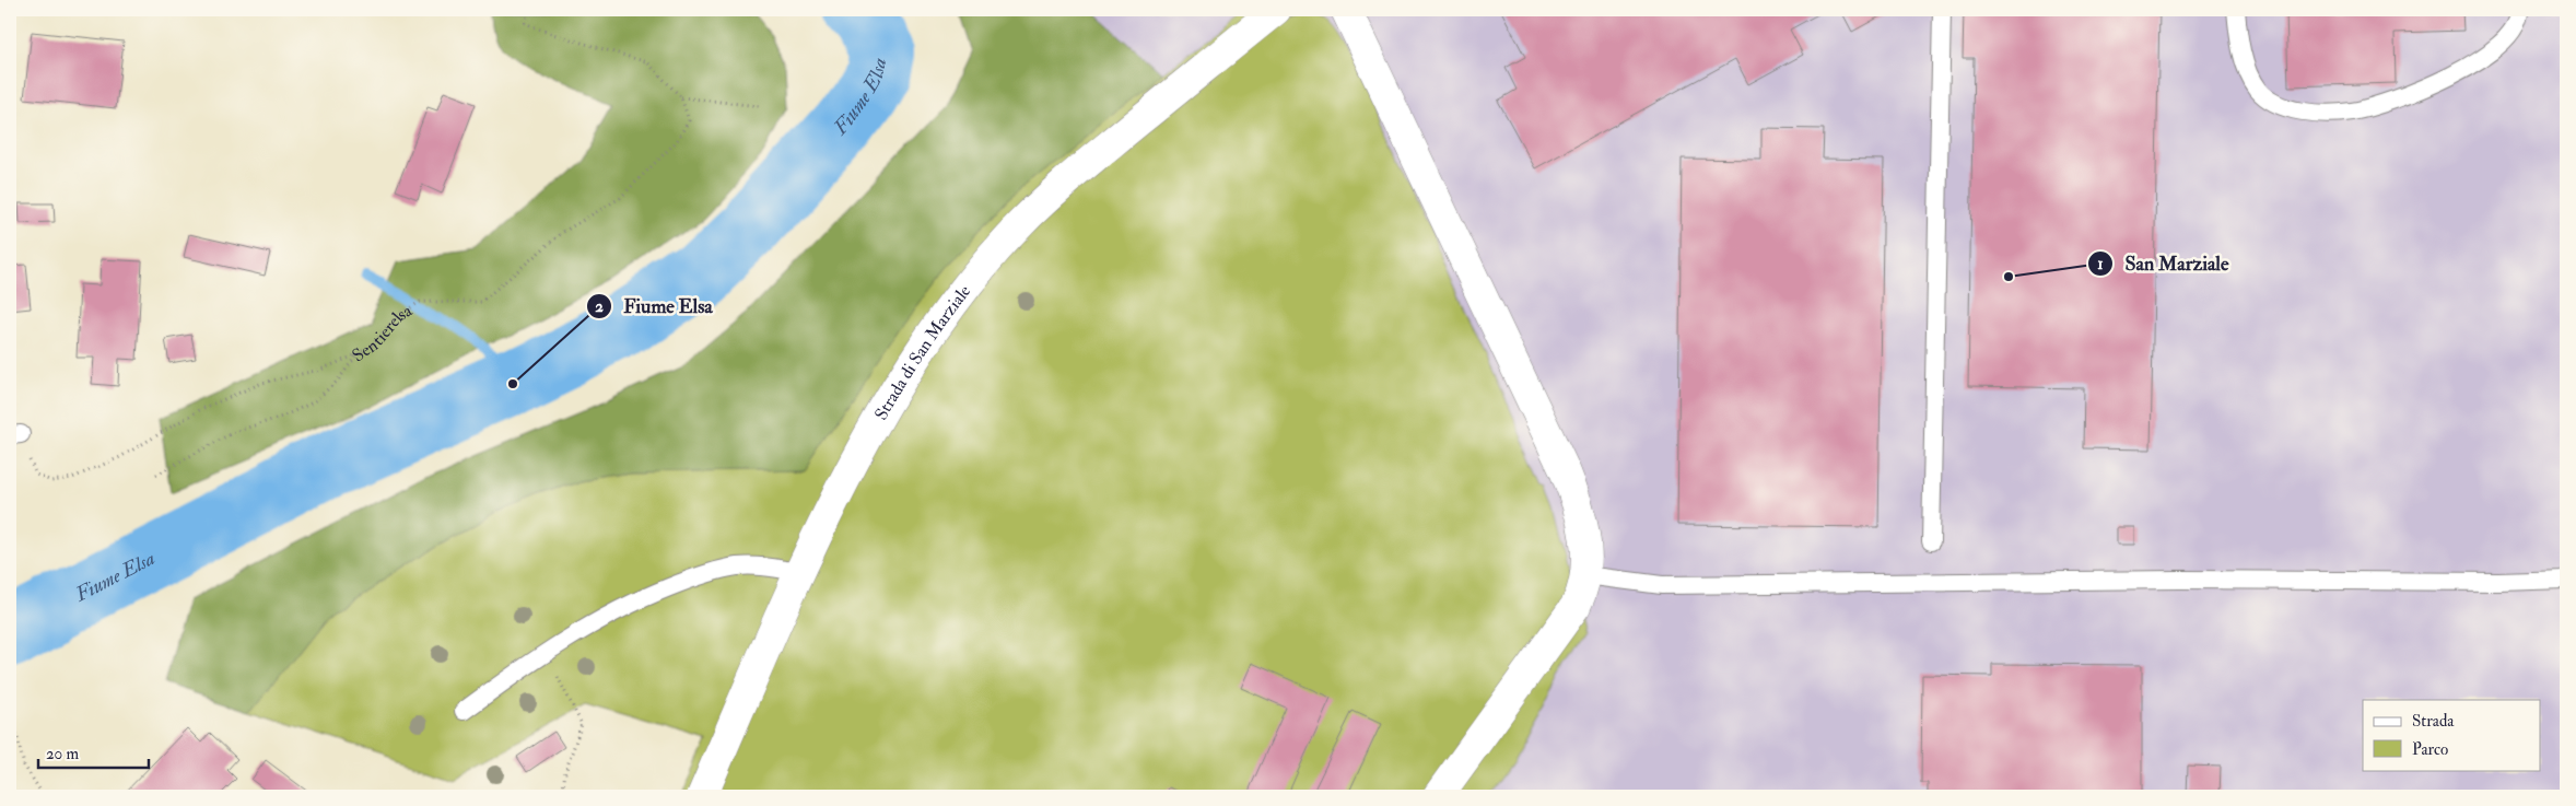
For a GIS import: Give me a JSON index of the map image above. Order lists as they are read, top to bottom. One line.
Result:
{"streets":{"street":["Strada di San Marziale"],"path":["Sentierelsa"]},"water":["Fiume Elsa"],"places":["San Marziale","Fiume Elsa"],"legend":["Strada","Parco"],"scale_bar":"20 m"}
